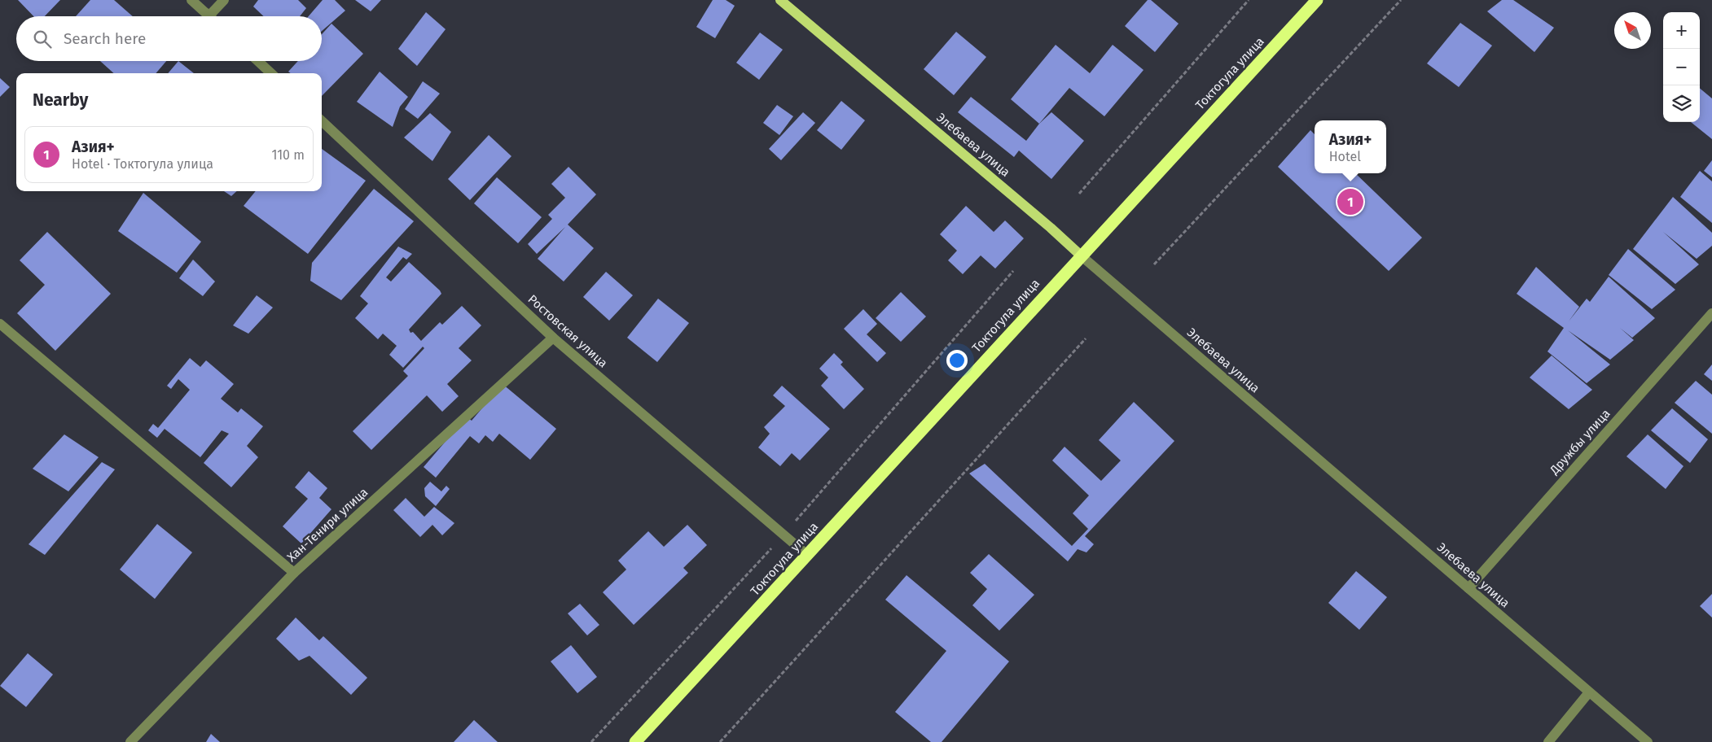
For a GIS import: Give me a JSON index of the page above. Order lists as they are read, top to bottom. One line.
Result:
{"streets":{"highway":["Токтогула улица"],"main road":["Элебаева улица"],"street":["Ростовская улица","Дружбы улица","Хан-Тенири улица"]},"crossings":[["Токтогула улица","Элебаева улица"],["Токтогула улица","Ростовская улица"],["Элебаева улица","Дружбы улица"],["Ростовская улица","Хан-Тенири улица"]],"north":"top left","page":{"map_buttons":["+","−"],"search":"Search here","heading":"Nearby","popup":["Aзия+","Hotel"],"list":[{"mark":"1","name":"Aзия+","note":"Hotel · Токтогула улица","value":"110 m"}],"pins":"1"}}
